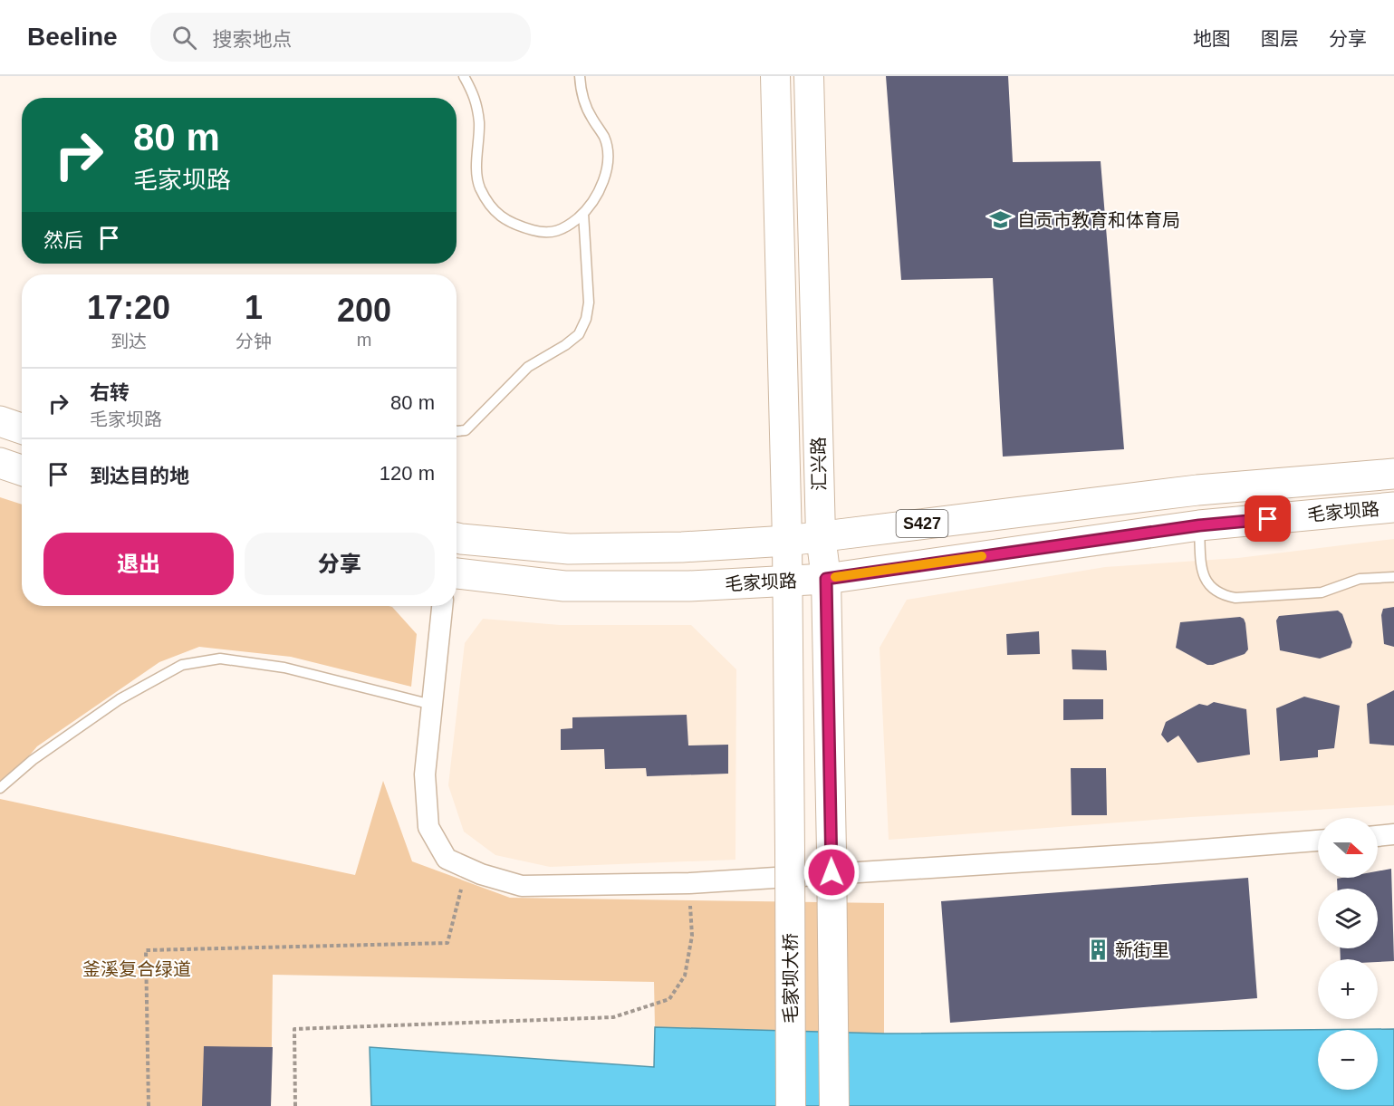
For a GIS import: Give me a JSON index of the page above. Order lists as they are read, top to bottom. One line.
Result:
{"streets":{"main road":["汇兴路","毛家坝路","S427","毛家坝大桥"]},"crossings":[["汇兴路","毛家坝路"],["毛家坝路","毛家坝大桥"]],"parks":["釜溪复合绿道"],"places":{"school or university":["自贡市教育和体育局"],"building":["新街里"]},"north":"right","page":{"header":"Beeline","search":"搜索地点","nav":["地图","图层","分享"],"turn":["80 m","毛家坝路"],"then":"然后","eta":["17:20","到达","1","分钟","200","m"],"list":[{"name":"右转","note":"毛家坝路","value":"80 m"},{"name":"到达目的地","value":"120 m"}],"buttons":["退出","分享"],"map_buttons":["+","−"]}}
